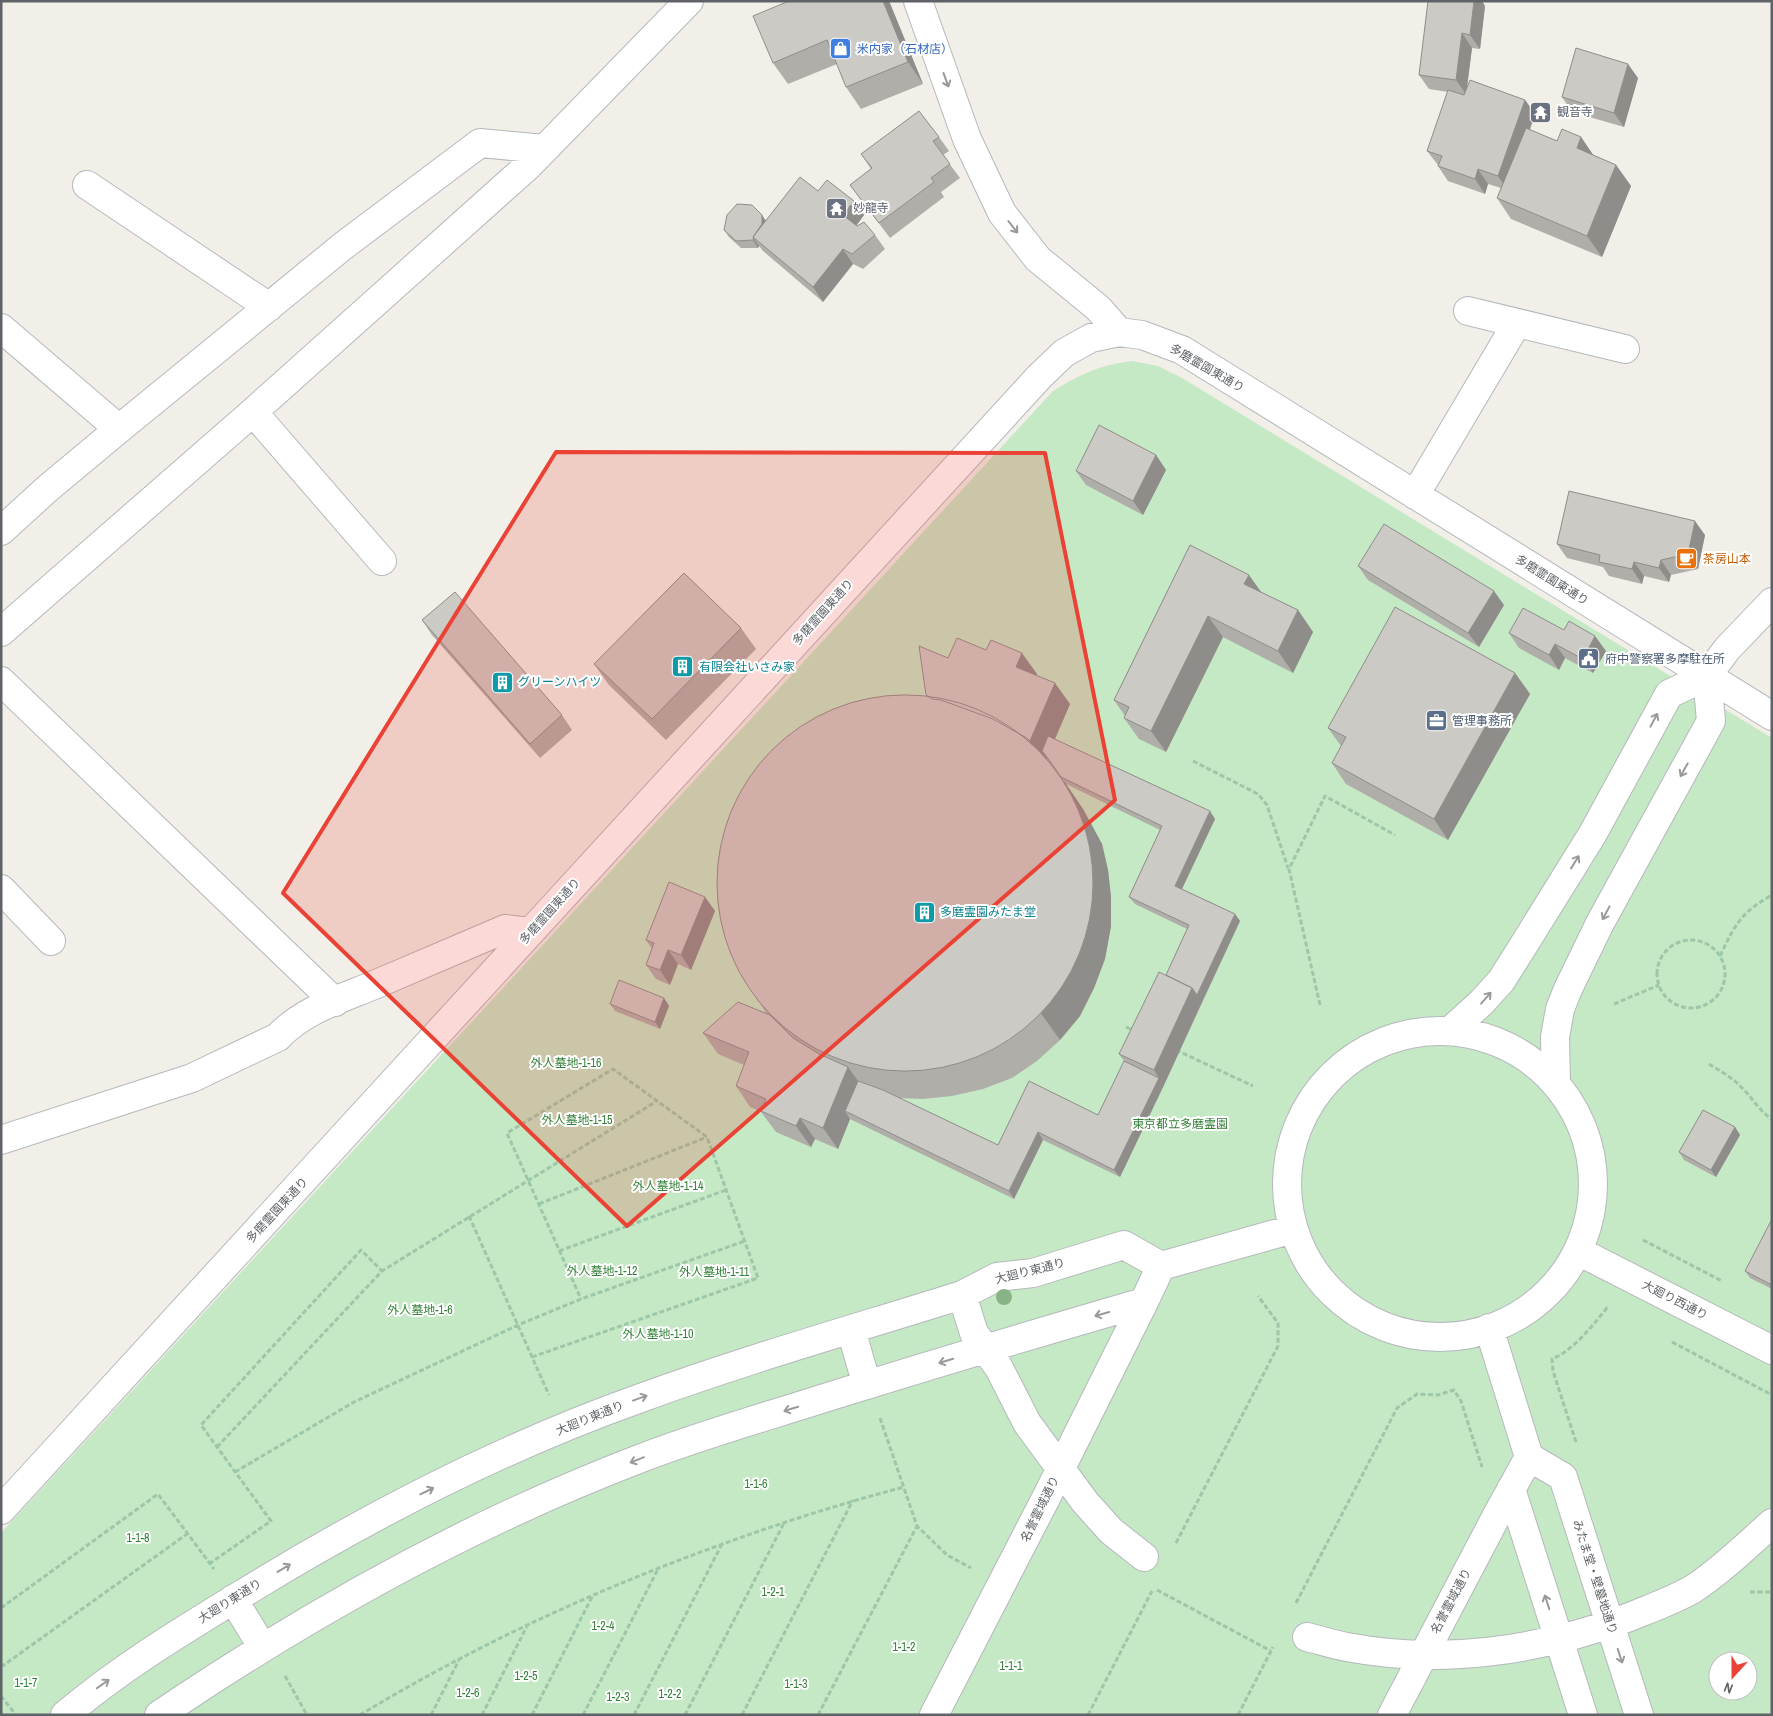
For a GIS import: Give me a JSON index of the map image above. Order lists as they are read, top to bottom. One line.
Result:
{"streets":{"street":["多磨霊園東通り","大廻り東通り","大廻り西通り","名誉霊域通り","みたま堂・壁墓地通り"]},"parks":["外人墓地-1-16","外人墓地-1-15","東京都立多磨霊園","外人墓地-1-14","外人墓地-1-12","外人墓地-1-11","外人墓地-1-6","外人墓地-1-10","1-1-6","1-1-8","1-2-1","1-2-4","1-1-2","1-1-1","1-2-5","1-1-7","1-1-3","1-2-6","1-2-2","1-2-3"],"places":{"shop":["米内家（石材店）"],"temple":["観音寺","妙龍寺"],"cafe":["茶房山本"],"public building":["府中警察署多摩駐在所"],"building":["有限会社いさみ家","グリーンハイツ","多磨霊園みたま堂"],"office":["管理事務所"]},"north":"bottom"}
